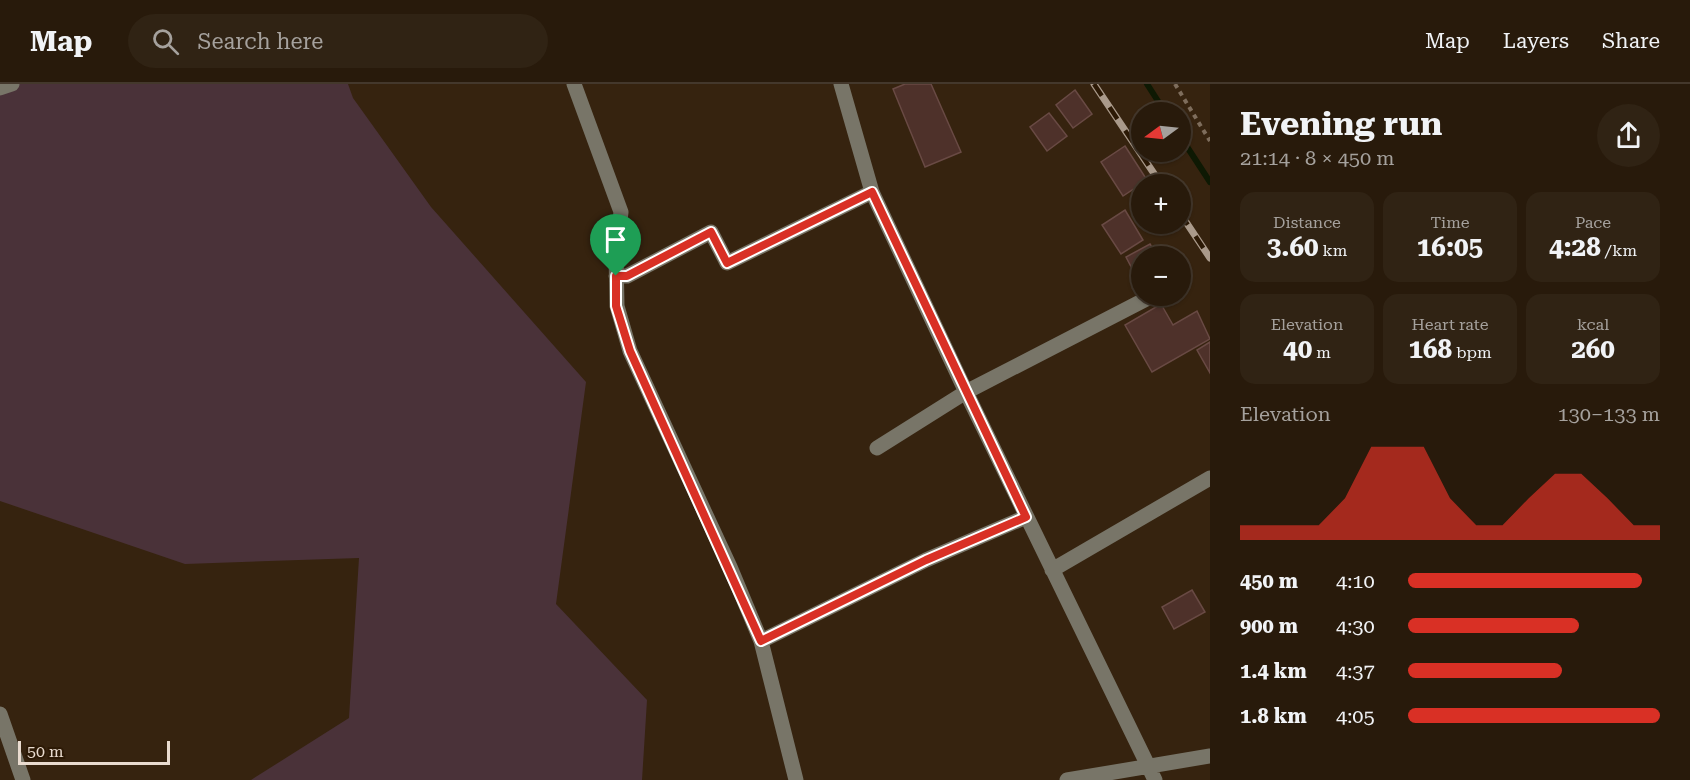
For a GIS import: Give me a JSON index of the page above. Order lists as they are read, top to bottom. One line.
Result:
{"scale_bar":"50 m","north":"left","page":{"header":"Map","search":"Search here","nav":["Map","Layers","Share"],"heading":["Evening run","21:14 · 8 × 450 m"],"map_buttons":["+","−"],"stats":[["Distance","3.60 km"],["Time","16:05"],["Pace","4:28 /km"],["Elevation","40 m"],["Heart rate","168 bpm"],["kcal","260"]],"chart":["Elevation","130–133 m"],"list":[{"name":"450 m","note":"4:10"},{"name":"900 m","note":"4:30"},{"name":"1.4 km","note":"4:37"},{"name":"1.8 km","note":"4:05"}],"scale":"50 m"}}
